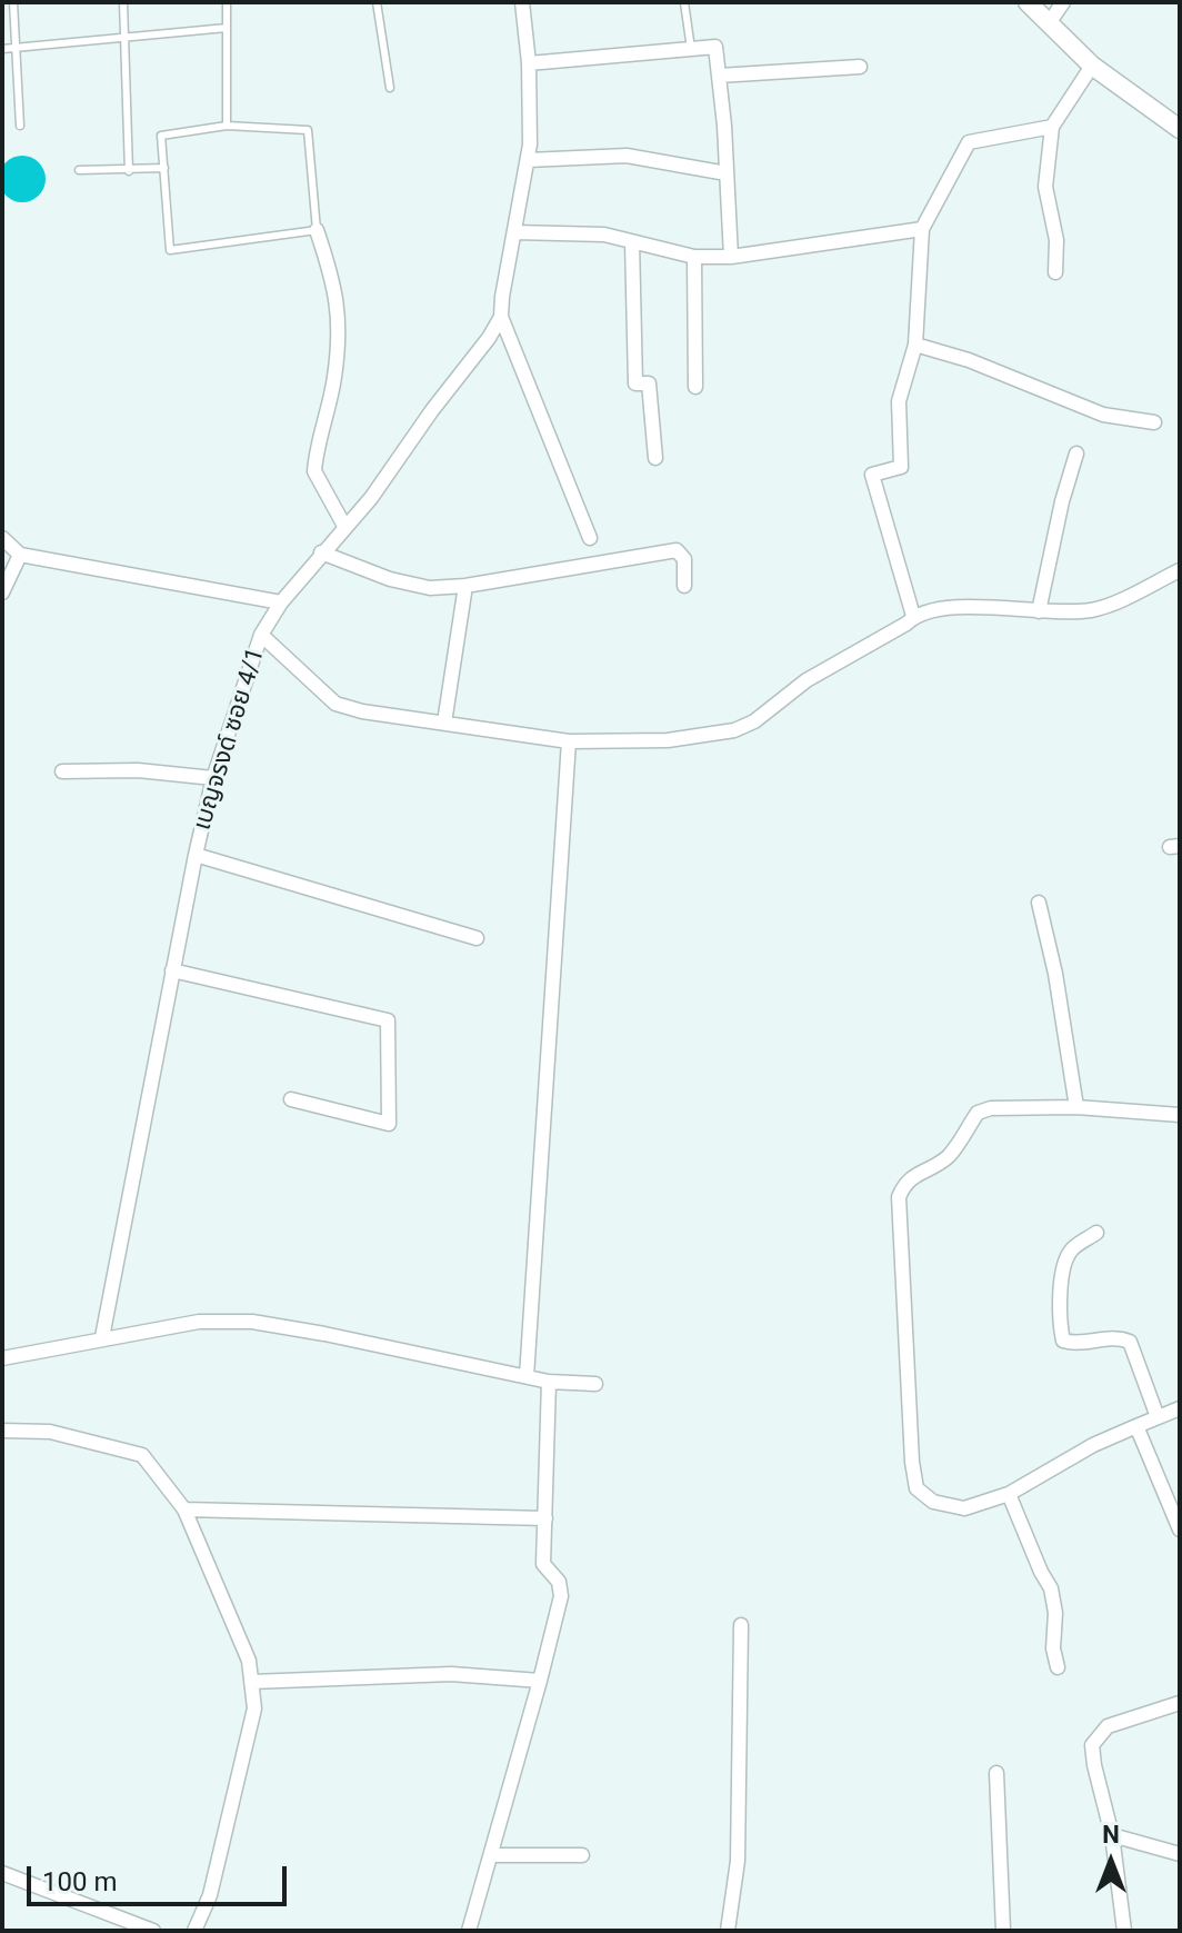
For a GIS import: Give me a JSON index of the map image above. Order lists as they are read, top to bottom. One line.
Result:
{"streets":{"street":["เบญจรงด์ ซอย 4/1"]},"scale_bar":"100 m","north":"top"}
